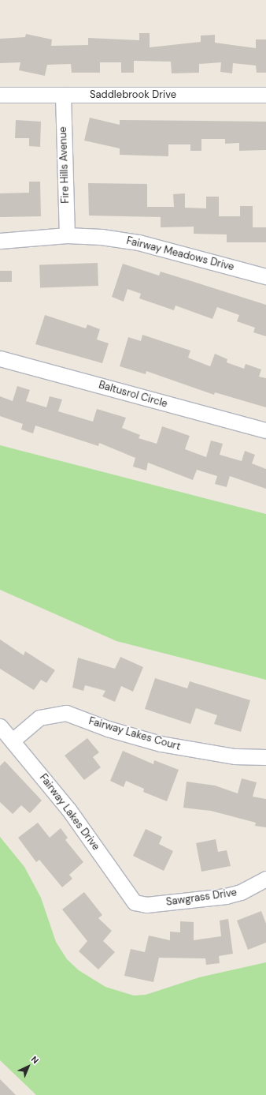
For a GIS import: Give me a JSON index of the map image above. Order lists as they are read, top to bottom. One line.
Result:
{"streets":{"street":["Saddlebrook Drive","Fire Hills Avenue","Fairway Meadows Drive","Baltusrol Circle","Fairway Lakes Court","Fairway Lakes Drive","Sawgrass Drive"]},"crossings":[["Saddlebrook Drive","Fire Hills Avenue"],["Fire Hills Avenue","Fairway Meadows Drive"],["Fairway Lakes Court","Fairway Lakes Drive"],["Fairway Lakes Drive","Sawgrass Drive"]],"north":"top right"}
